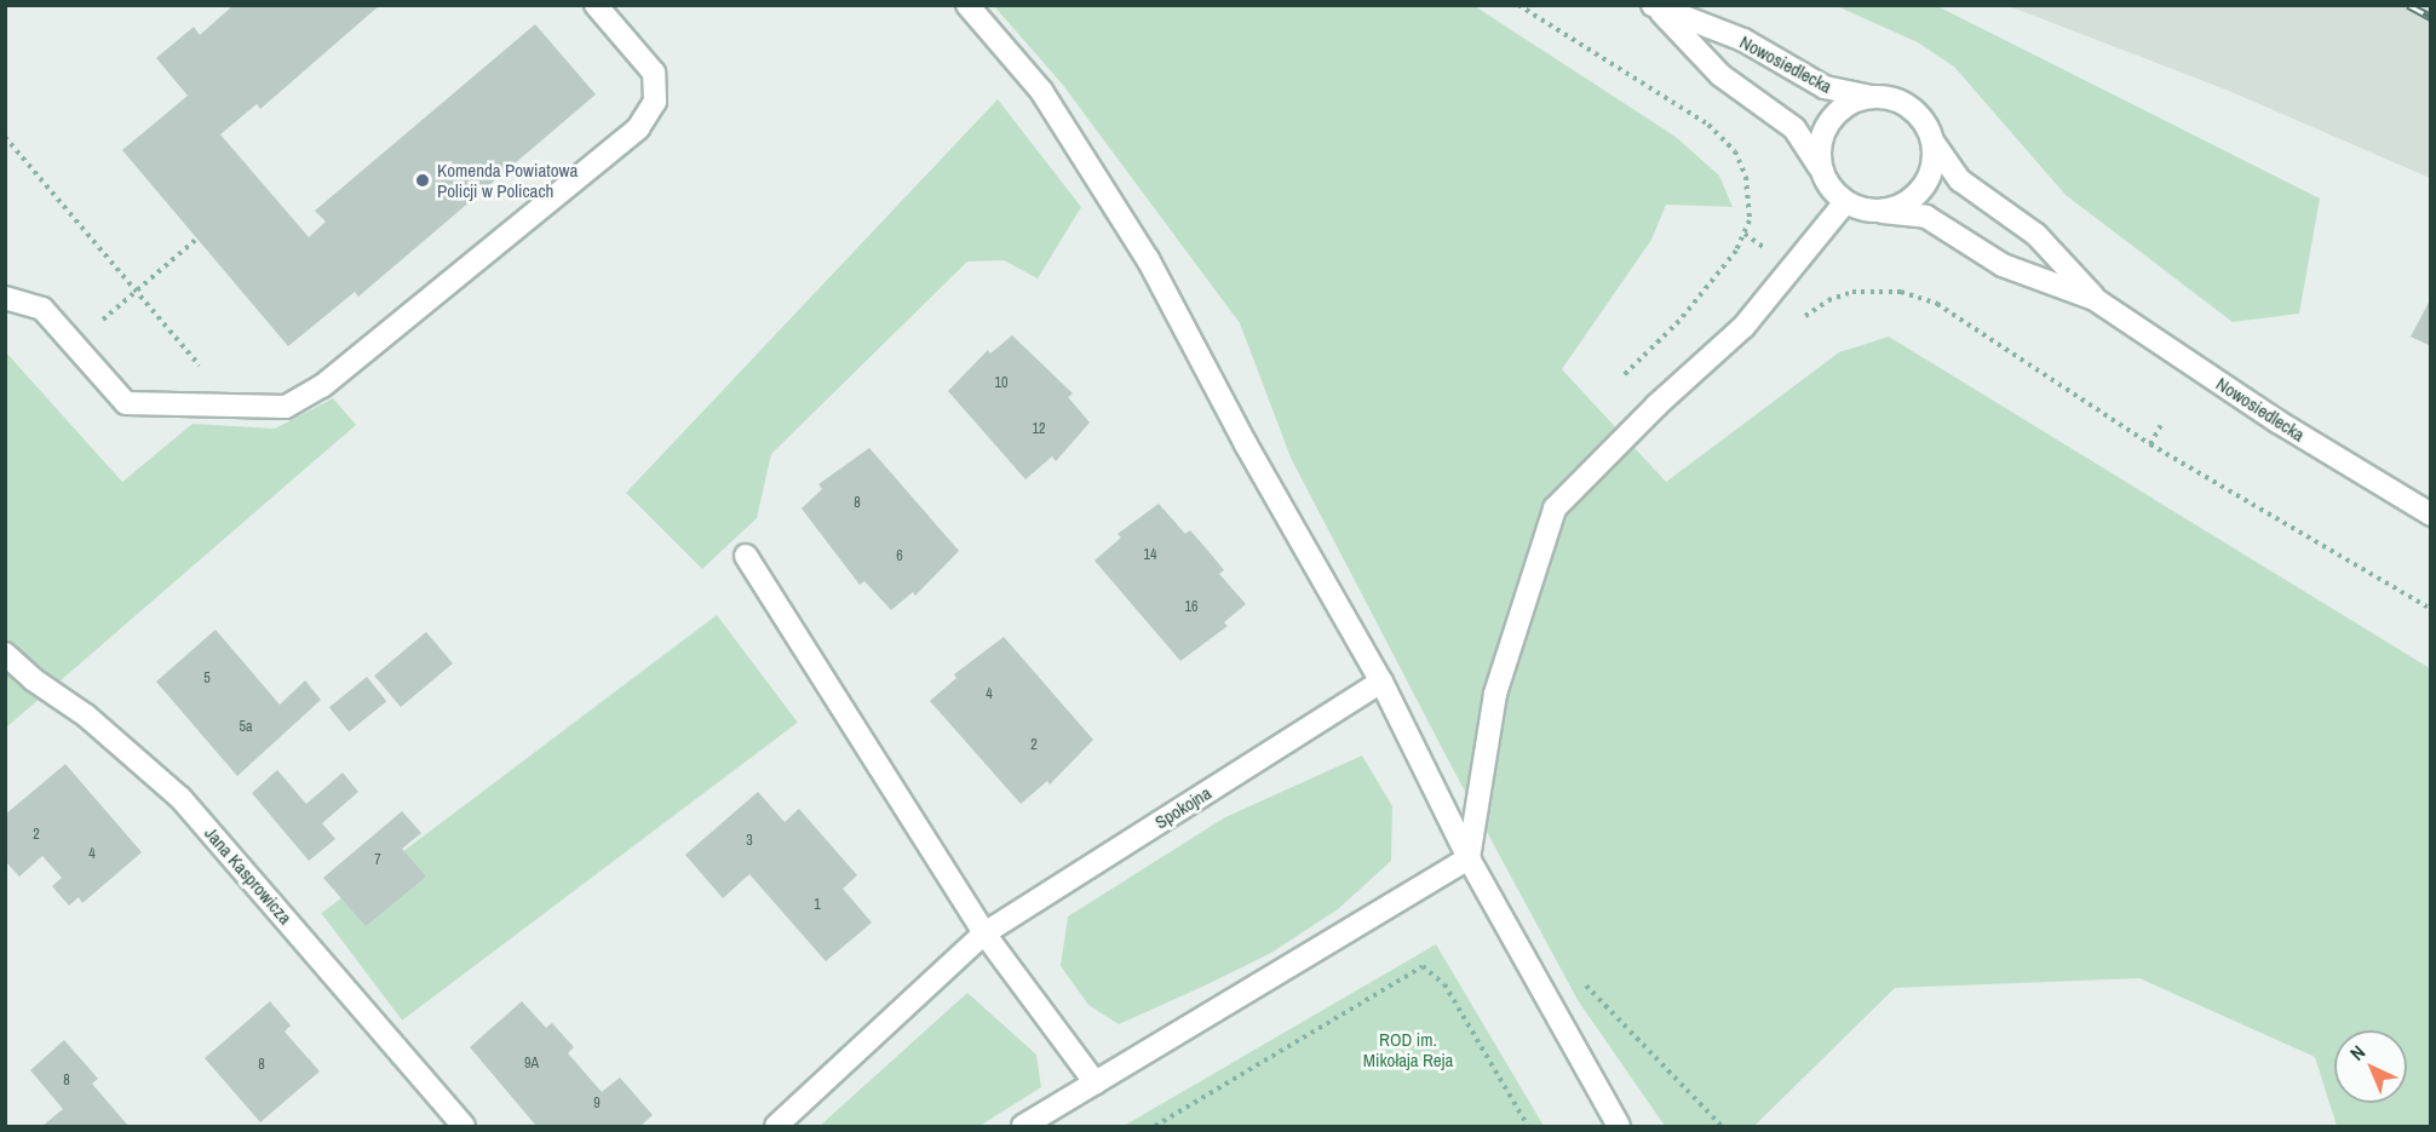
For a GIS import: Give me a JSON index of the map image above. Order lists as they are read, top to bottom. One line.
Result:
{"streets":{"street":["Nowosiedlecka","Spokojna","Jana Kasprowicza"]},"parks":["ROD im. Mikołaja Reja"],"places":["Komenda Powiatowa Policji w Policach"],"house_numbers":["10","12","8","14","6","16","5","4","5a","2","2","3","4","7","1","9A","8","8","9"],"north":"top left"}
